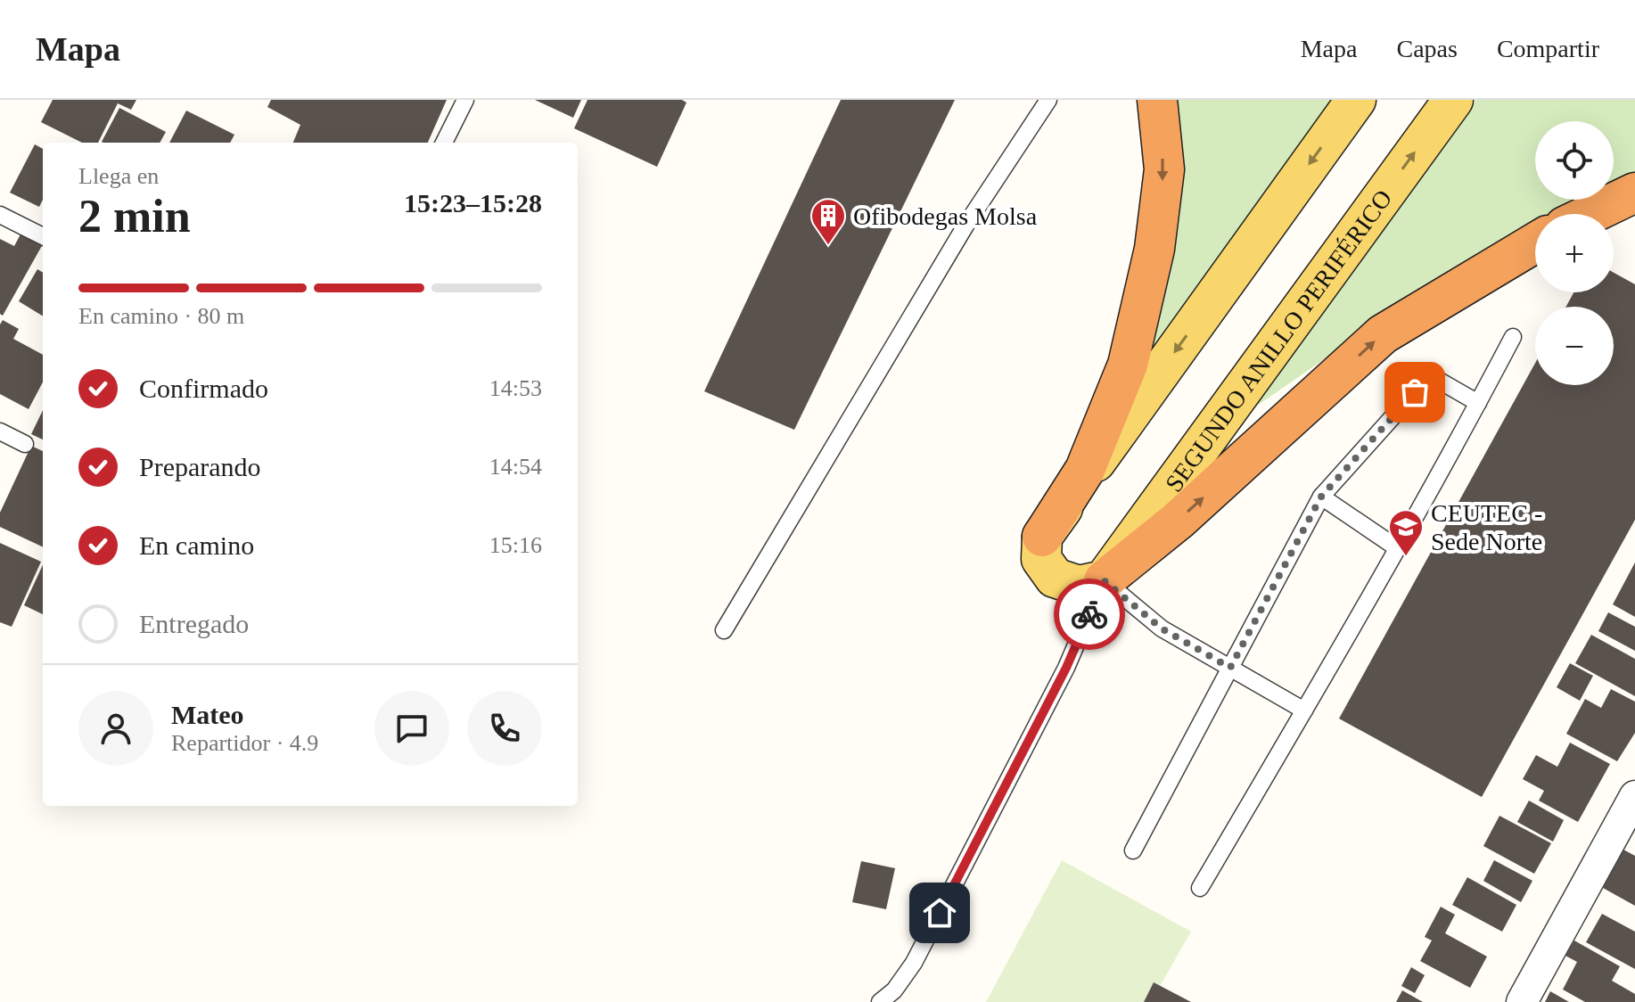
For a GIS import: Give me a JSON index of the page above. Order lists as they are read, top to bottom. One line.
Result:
{"streets":{"main road":["SEGUNDO ANILLO PERIFÉRICO"]},"places":{"building":["Ofibodegas Molsa"],"school or university":["CEUTEC - Sede Norte"]},"page":{"header":"Mapa","nav":["Mapa","Capas","Compartir"],"map_buttons":["+","−"],"heading":["2 min","Llega en","15:23–15:28"],"panel":["Mateo","Repartidor · 4.9"],"bar":"En camino · 80 m","list":[["Confirmado","14:53"],["Preparando","14:54"],["En camino","15:16"],"Entregado"]}}
